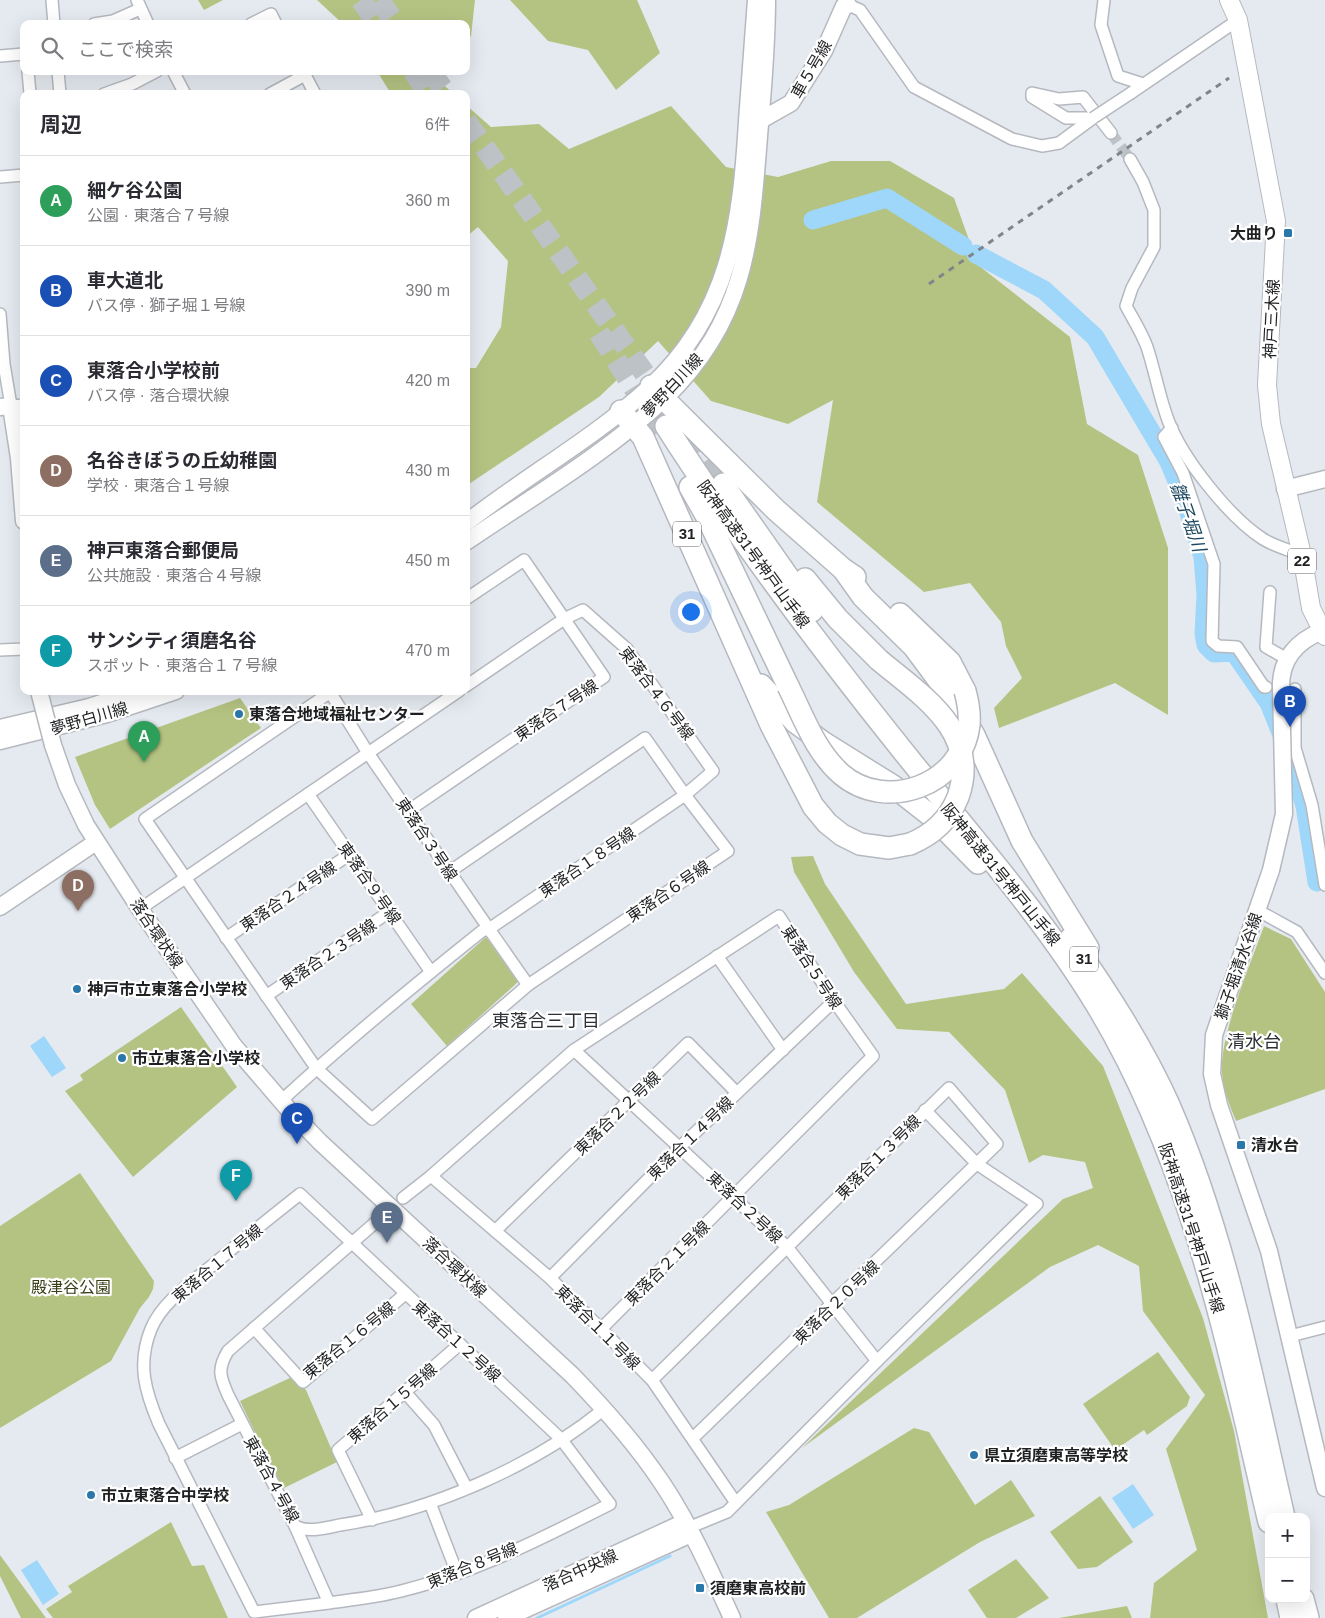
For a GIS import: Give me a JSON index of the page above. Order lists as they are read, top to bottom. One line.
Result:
{"streets":{"highway":["31","阪神高速31号神戸山手線"],"main road":["神戸三木線","22"],"street":["車５号線","夢野白川線","東落合４６号線","東落合７号線","東落合３号線","東落合１８号線","東落合９号線","東落合６号線","東落合２４号線","落合環状線","東落合２３号線","獅子堀清水谷線","東落合５号線","東落合２２号線","東落合１４号線","東落合１３号線","東落合２号線","東落合１７号線","東落合２１号線","東落合２０号線","東落合１１号線","東落合１６号線","東落合１２号線","東落合１５号線","東落合４号線","東落合８号線","落合中央線"]},"crossings":[["車５号線","夢野白川線"],["神戸三木線","獅子堀清水谷線"],["夢野白川線","31"],["31","阪神高速31号神戸山手線"],["東落合４６号線","東落合７号線"],["東落合４６号線","東落合１８号線"],["東落合４６号線","東落合６号線"],["東落合７号線","東落合３号線"],["東落合３号線","東落合１８号線"],["東落合３号線","東落合６号線"],["東落合１８号線","東落合６号線"],["東落合９号線","東落合２４号線"],["東落合９号線","東落合２３号線"],["落合環状線","東落合４号線"],["落合環状線","落合中央線"],["東落合５号線","東落合１４号線"],["東落合５号線","東落合２号線"],["東落合５号線","東落合２１号線"],["東落合２２号線","東落合１４号線"],["東落合２２号線","東落合２号線"],["東落合２２号線","東落合１１号線"],["東落合１４号線","東落合２号線"],["東落合１４号線","東落合１１号線"],["東落合１３号線","東落合２号線"],["東落合１３号線","東落合２０号線"],["東落合１３号線","東落合１１号線"],["東落合２号線","東落合２１号線"],["東落合２号線","東落合２０号線"],["東落合１７号線","東落合１２号線"],["東落合１７号線","東落合４号線"],["東落合１７号線","東落合８号線"],["東落合２１号線","東落合１１号線"],["東落合２０号線","東落合１１号線"],["東落合１６号線","東落合１２号線"],["東落合１６号線","東落合４号線"],["東落合１２号線","東落合１５号線"],["東落合１２号線","東落合４号線"],["東落合１２号線","東落合８号線"],["東落合１５号線","東落合４号線"],["東落合４号線","東落合８号線"]],"districts":["東落合三丁目","清水台"],"water":["雛子堀川"],"parks":["殿津谷公園"],"places":{"transit":["大曲り","清水台","須磨東高校前"],"other":["東落合地域福祉センター","神戸市立東落合小学校","市立東落合小学校","県立須磨東高等学校","市立東落合中学校"]},"page":{"search":"ここで検索","heading":["周辺","6件"],"list":[{"mark":"A","name":"細ケ谷公園","note":"公園 · 東落合７号線","value":"360 m"},{"mark":"B","name":"車大道北","note":"バス停 · 獅子堀１号線","value":"390 m"},{"mark":"C","name":"東落合小学校前","note":"バス停 · 落合環状線","value":"420 m"},{"mark":"D","name":"名谷きぼうの丘幼稚園","note":"学校 · 東落合１号線","value":"430 m"},{"mark":"E","name":"神戸東落合郵便局","note":"公共施設 · 東落合４号線","value":"450 m"},{"mark":"F","name":"サンシティ須磨名谷","note":"スポット · 東落合１７号線","value":"470 m"}],"pins":["B","A","D","C","F","E"],"map_buttons":["+","−"]}}
